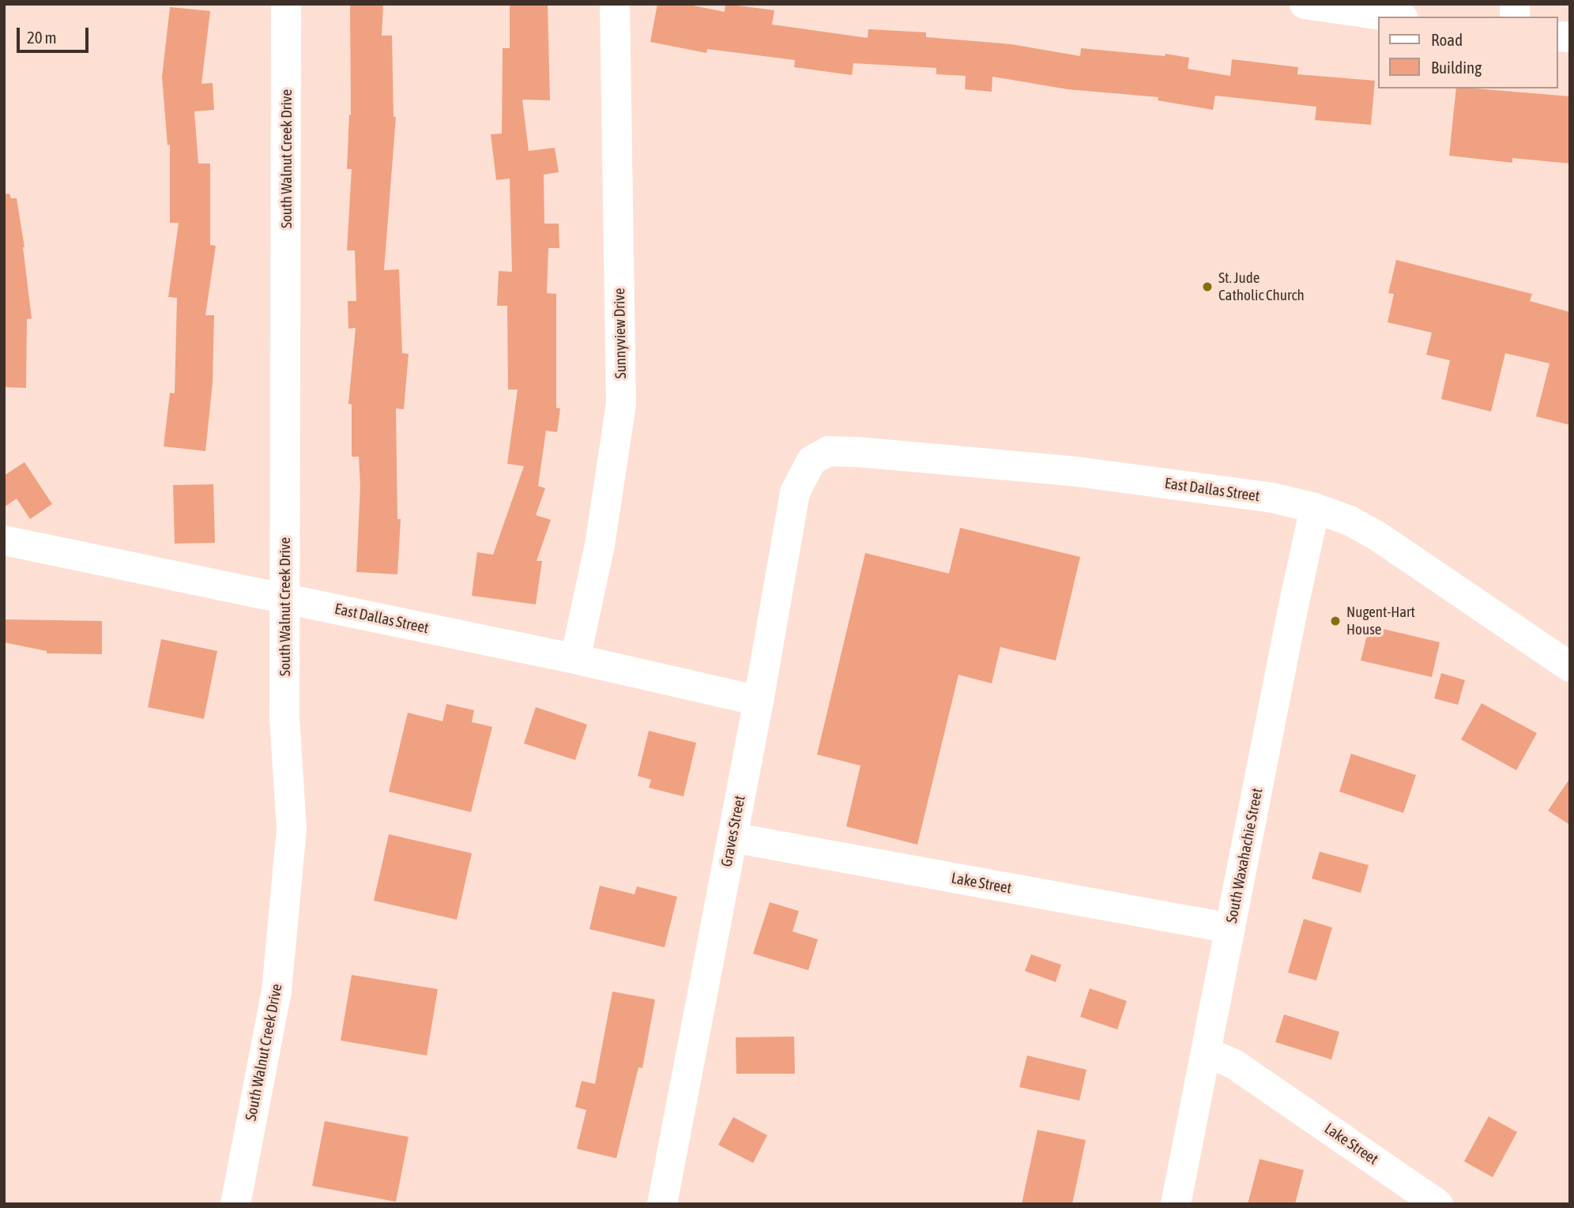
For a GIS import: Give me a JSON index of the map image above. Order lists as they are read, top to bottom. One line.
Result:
{"streets":{"street":["South Walnut Creek Drive","Sunnyview Drive","East Dallas Street","Graves Street","South Waxahachie Street","Lake Street"]},"crossings":[["South Walnut Creek Drive","East Dallas Street"],["Sunnyview Drive","East Dallas Street"],["East Dallas Street","Graves Street"],["East Dallas Street","South Waxahachie Street"],["Graves Street","Lake Street"],["South Waxahachie Street","Lake Street"]],"places":["St. Jude Catholic Church","Nugent-Hart House"],"legend":["Road","Building"],"scale_bar":"20 m"}
